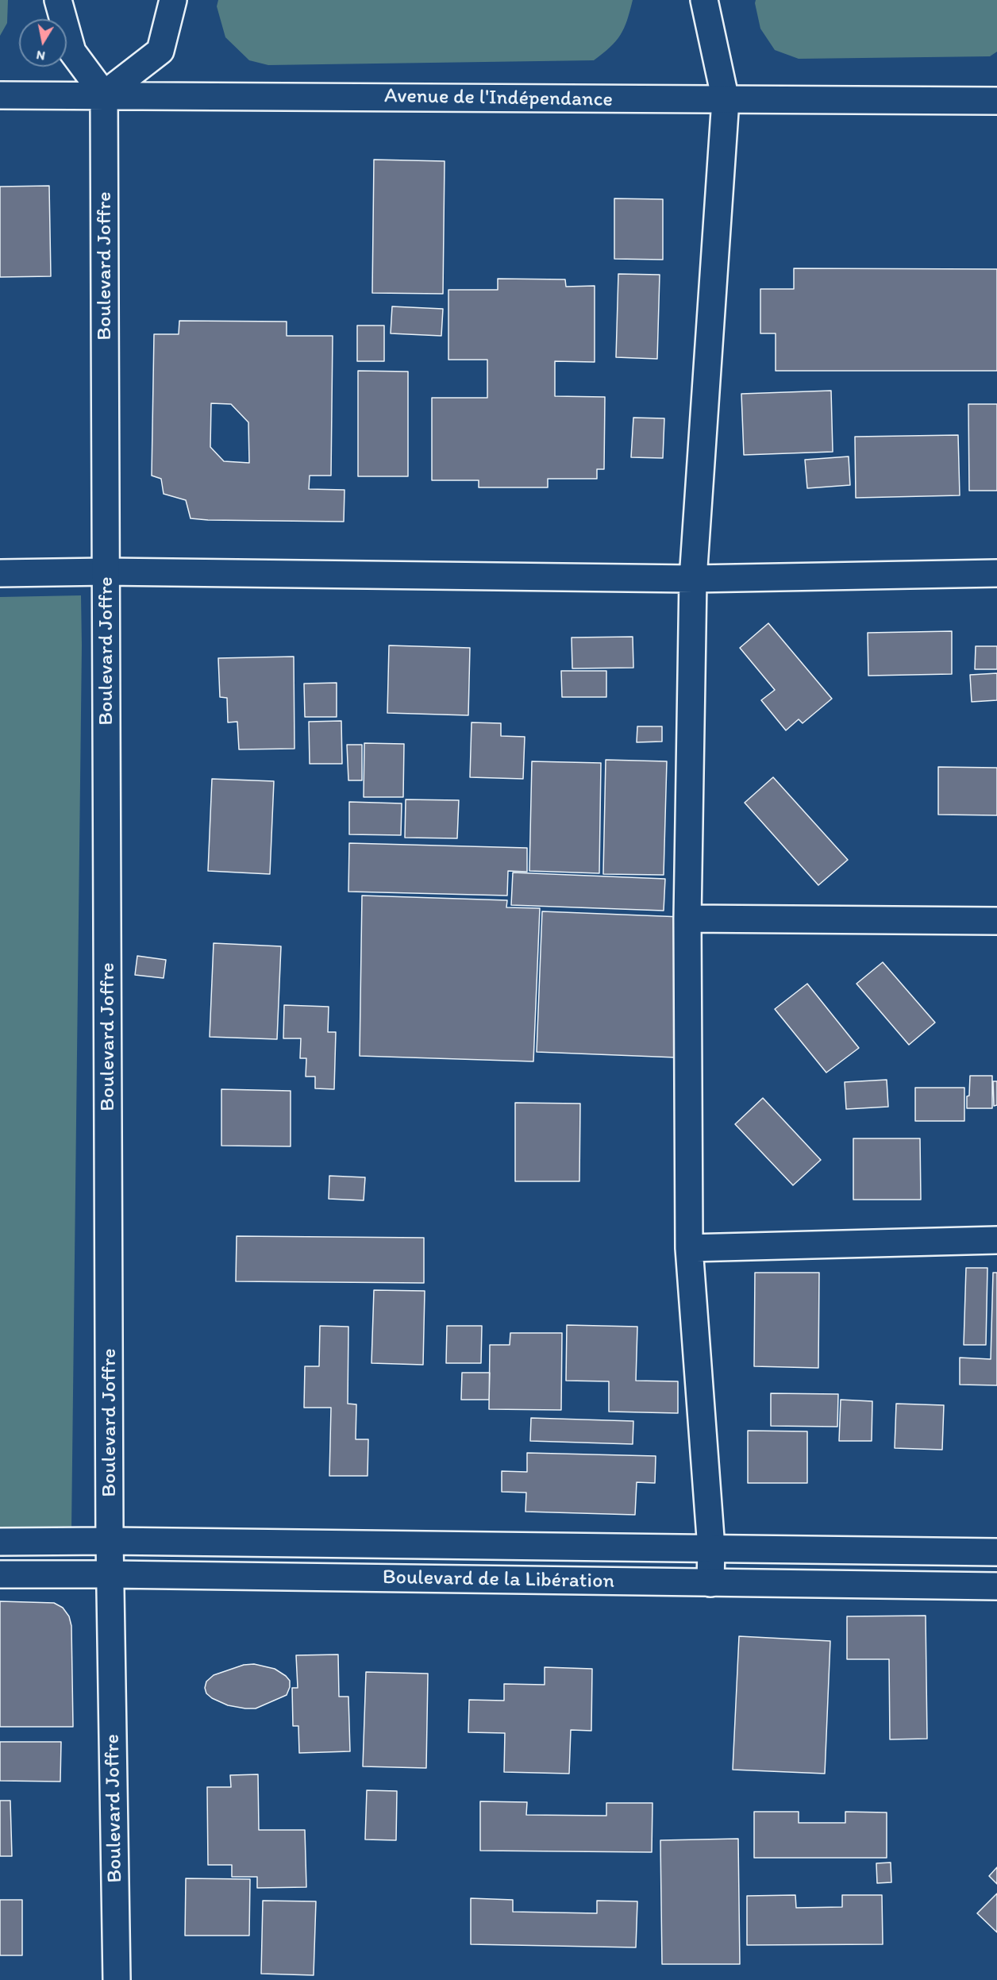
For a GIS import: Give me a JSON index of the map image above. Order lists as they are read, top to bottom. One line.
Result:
{"streets":{"street":["Avenue de l'Indépendance","Boulevard Joffre","Boulevard de la Libération"]},"crossings":[["Avenue de l'Indépendance","Boulevard Joffre"],["Boulevard Joffre","Boulevard de la Libération"]],"north":"bottom"}
